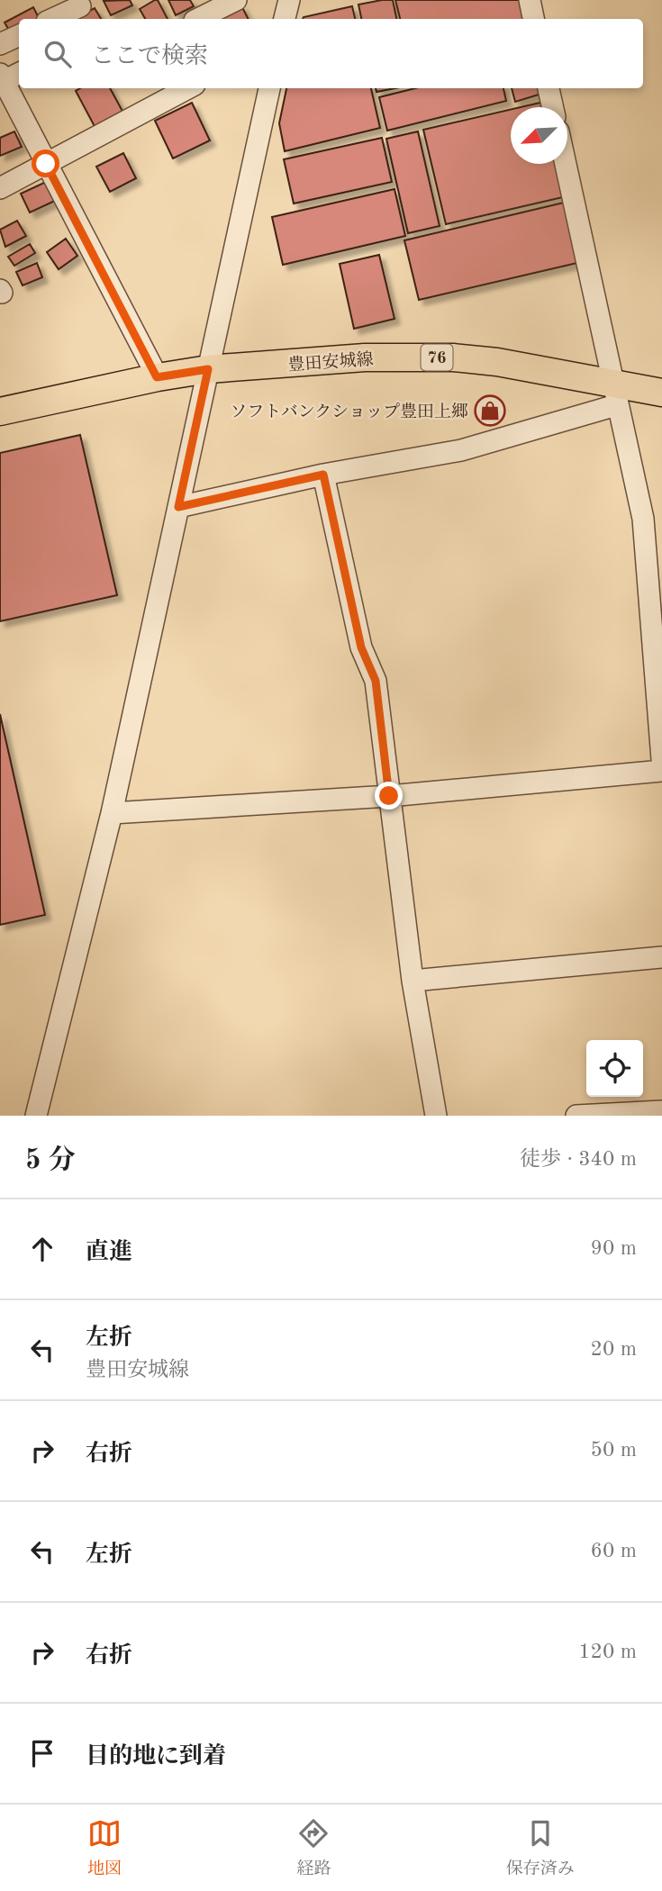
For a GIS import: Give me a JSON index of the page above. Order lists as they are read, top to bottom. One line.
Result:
{"streets":{"main road":["76","豊田安城線"]},"places":{"shop":["ソフトバンクショップ豊田上郷"]},"north":"bottom left","page":{"search":"ここで検索","heading":["5 分","徒歩 · 340 m"],"list":[["直進","90 m"],["左折","豊田安城線","20 m"],["右折","50 m"],["左折","60 m"],["右折","120 m"],"目的地に到着"],"nav":["地図","経路","保存済み"]}}
